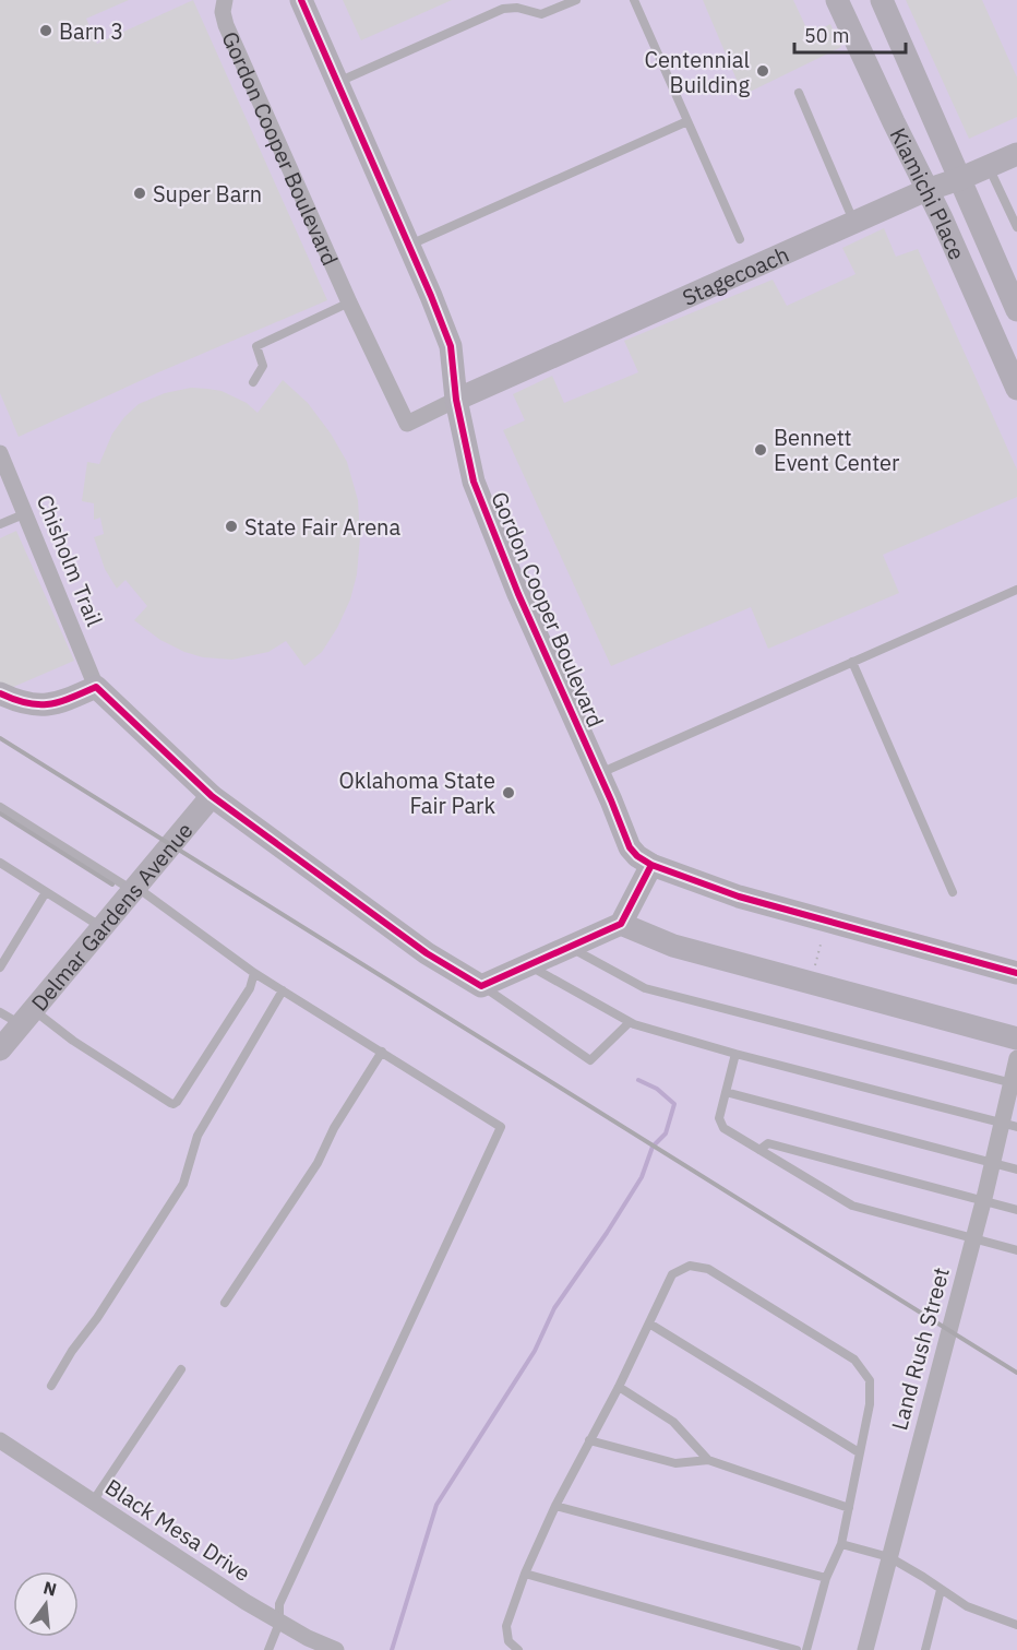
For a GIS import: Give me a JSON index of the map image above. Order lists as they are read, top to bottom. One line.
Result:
{"streets":{"street":["Gordon Cooper Boulevard","Kiamichi Place","Stagecoach","Chisholm Trail","Delmar Gardens Avenue","Land Rush Street","Black Mesa Drive"]},"crossings":[["Gordon Cooper Boulevard","Stagecoach"],["Kiamichi Place","Stagecoach"]],"places":["Barn 3","Centennial Building","Super Barn","Bennett Event Center","State Fair Arena","Oklahoma State Fair Park"],"scale_bar":"50 m","north":"top"}
